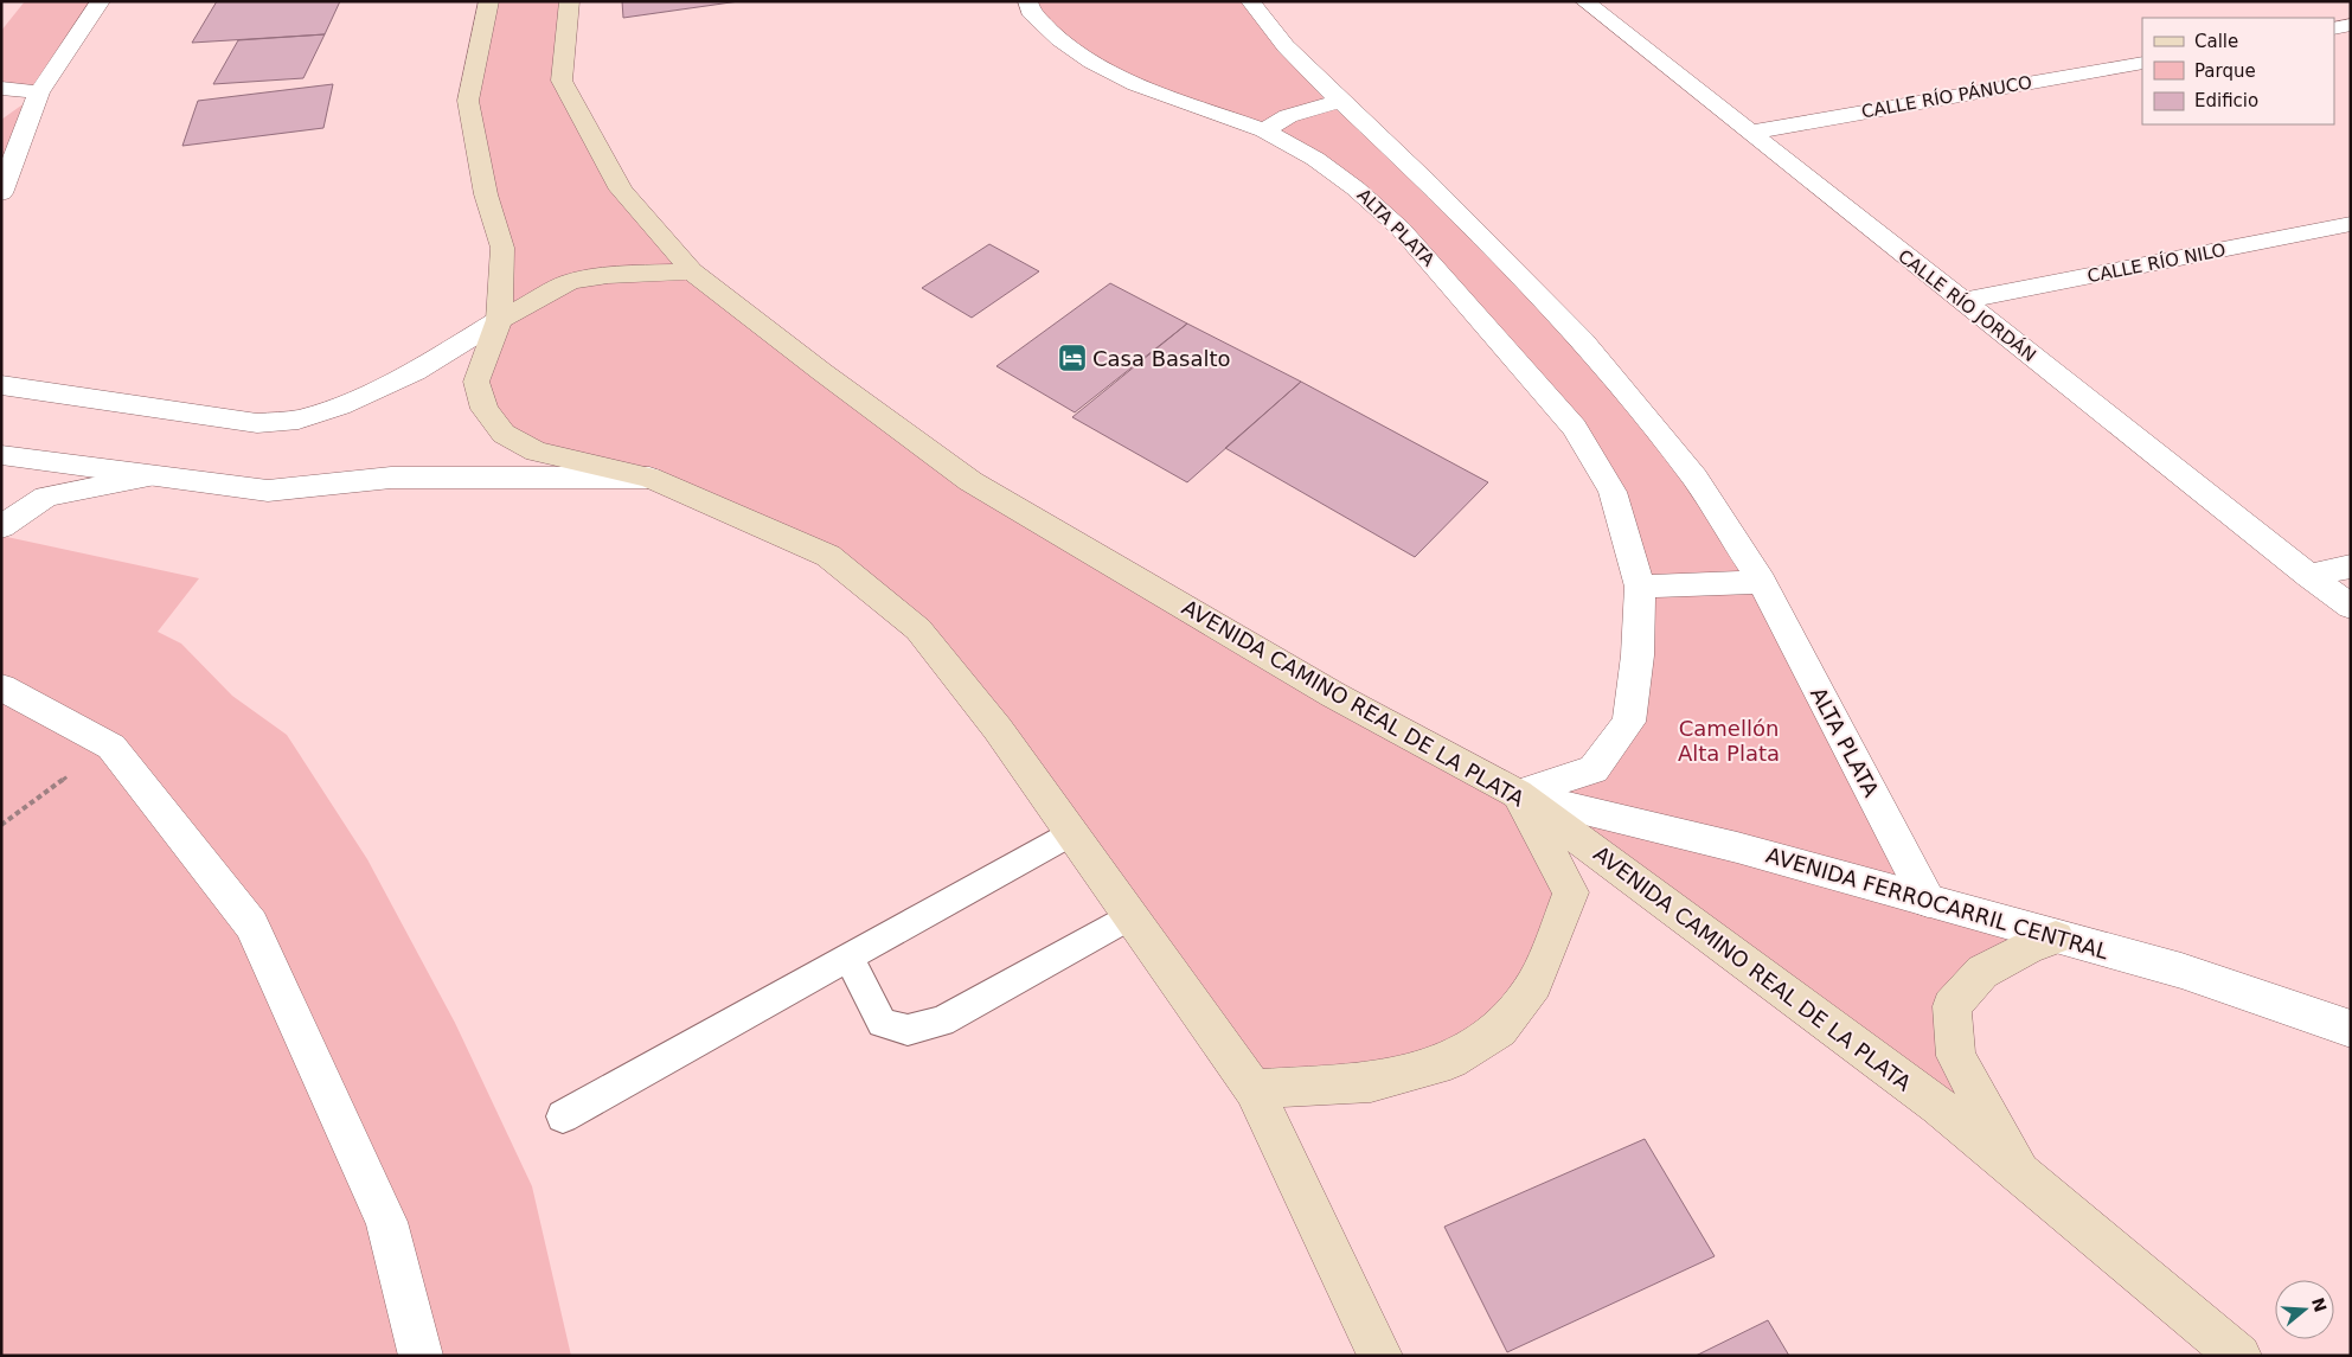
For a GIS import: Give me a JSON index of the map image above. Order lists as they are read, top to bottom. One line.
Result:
{"streets":{"main road":["AVENIDA CAMINO REAL DE LA PLATA"],"street":["CALLE RÍO PÁNUCO","ALTA PLATA","CALLE RÍO NILO","CALLE RÍO JORDÁN","AVENIDA FERROCARRIL CENTRAL"]},"crossings":[["CALLE RÍO PÁNUCO","CALLE RÍO JORDÁN"],["ALTA PLATA","AVENIDA CAMINO REAL DE LA PLATA"],["ALTA PLATA","AVENIDA FERROCARRIL CENTRAL"],["CALLE RÍO NILO","CALLE RÍO JORDÁN"],["AVENIDA CAMINO REAL DE LA PLATA","AVENIDA FERROCARRIL CENTRAL"]],"parks":["Camellón Alta Plata"],"places":{"hotel":["Casa Basalto"]},"legend":["Calle","Parque","Edificio"],"north":"right"}
